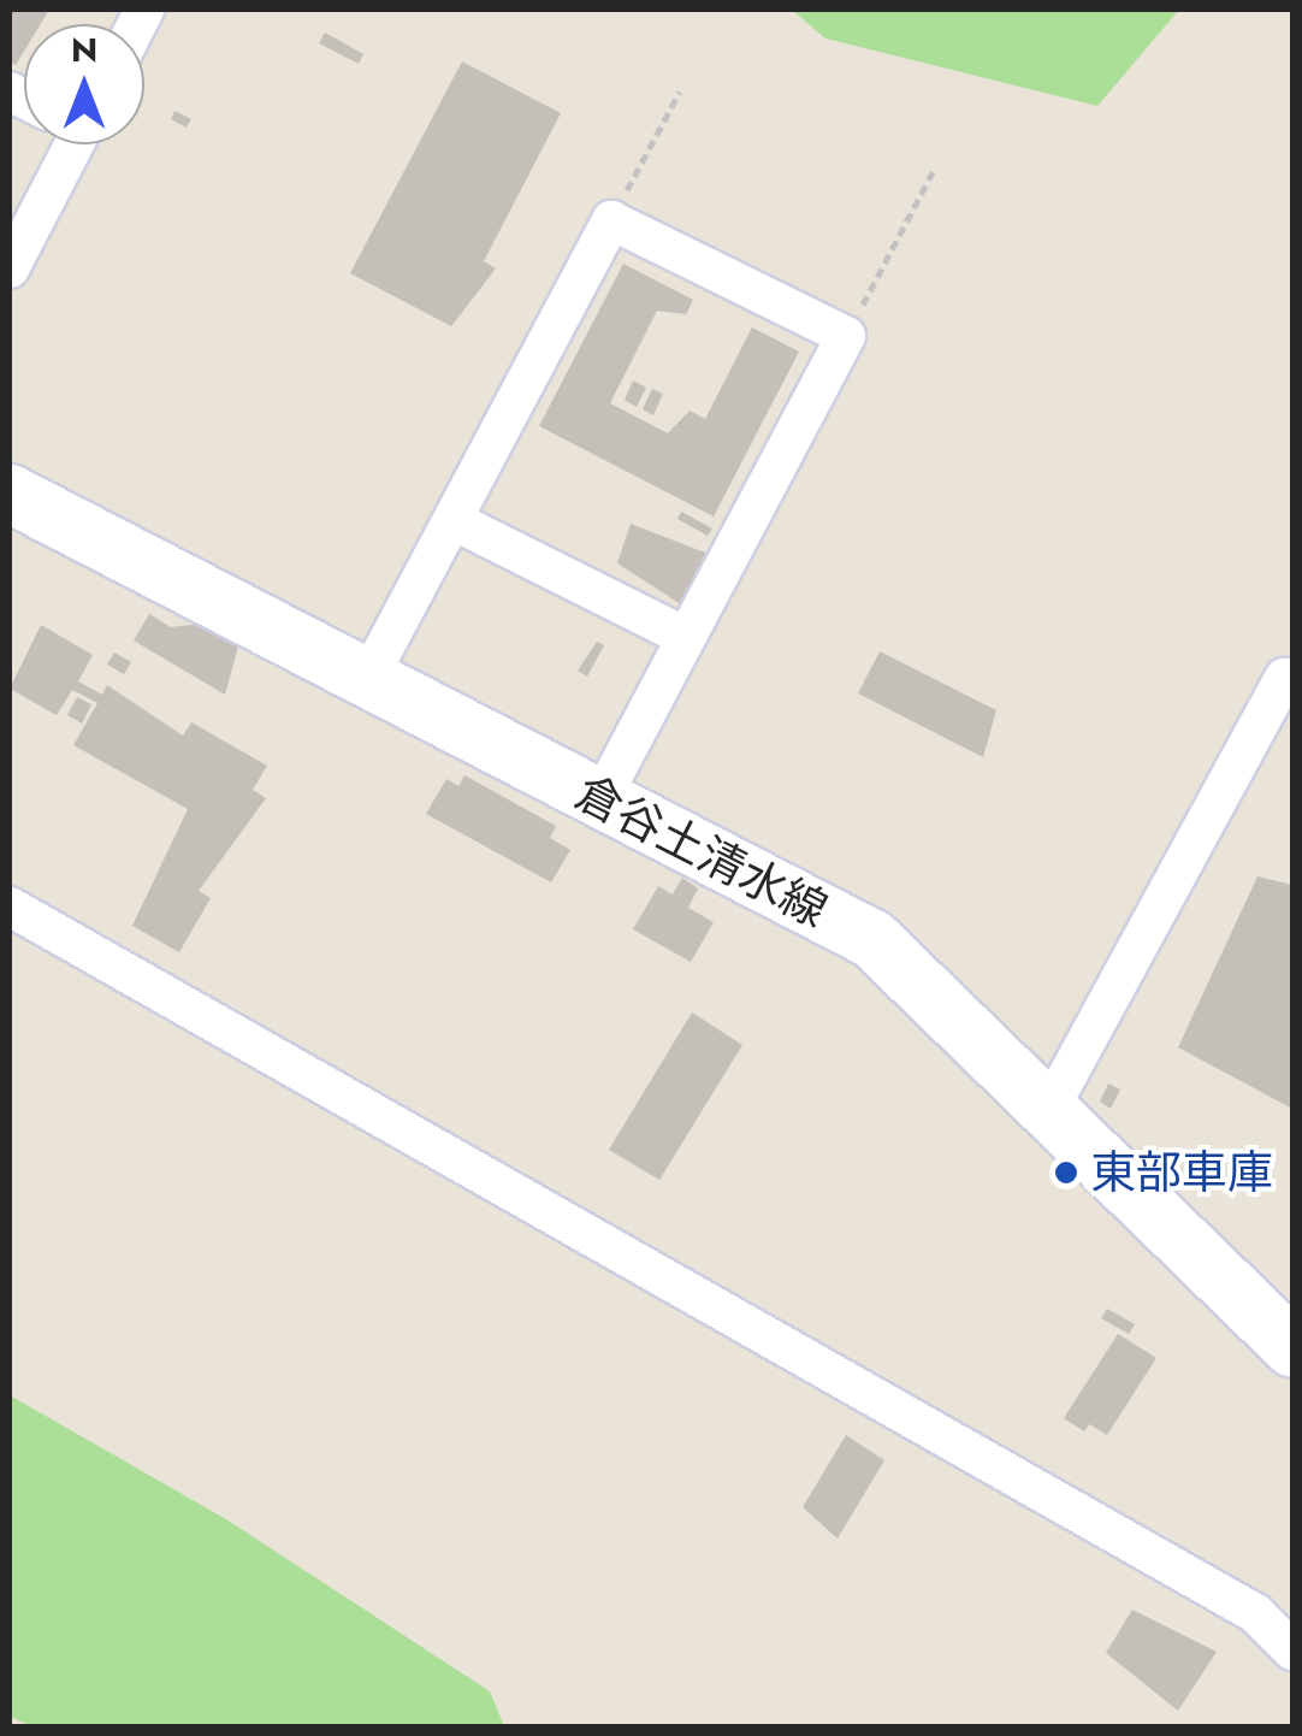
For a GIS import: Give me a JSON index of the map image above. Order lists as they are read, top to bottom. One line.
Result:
{"streets":{"main road":["倉谷土清水線"]},"places":["東部車庫"],"north":"top"}
